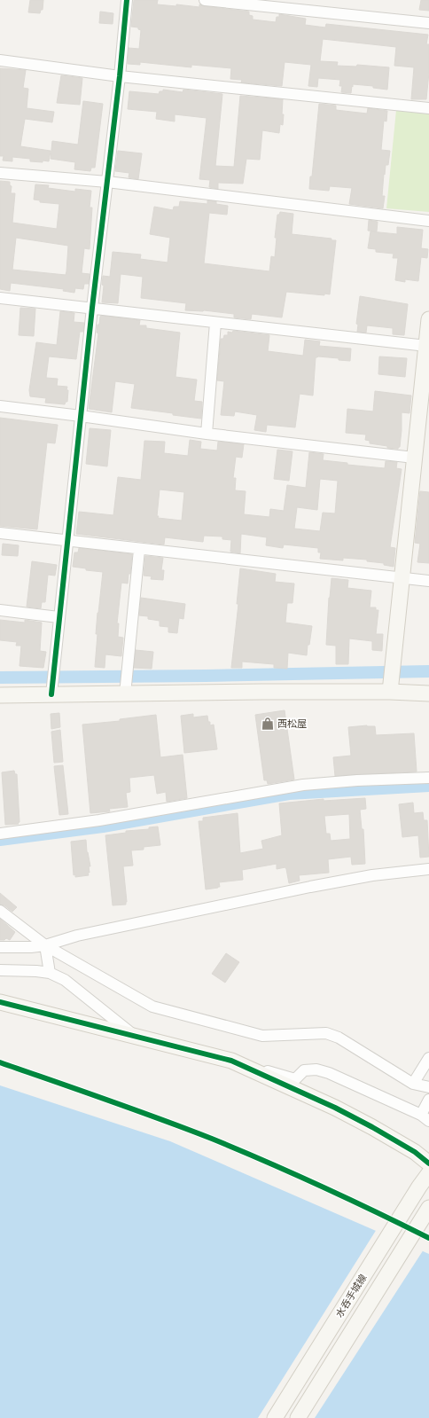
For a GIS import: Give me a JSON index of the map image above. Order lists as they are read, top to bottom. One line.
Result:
{"streets":{"street":["水呑手城線"]},"places":{"shop":["西松屋"]}}
